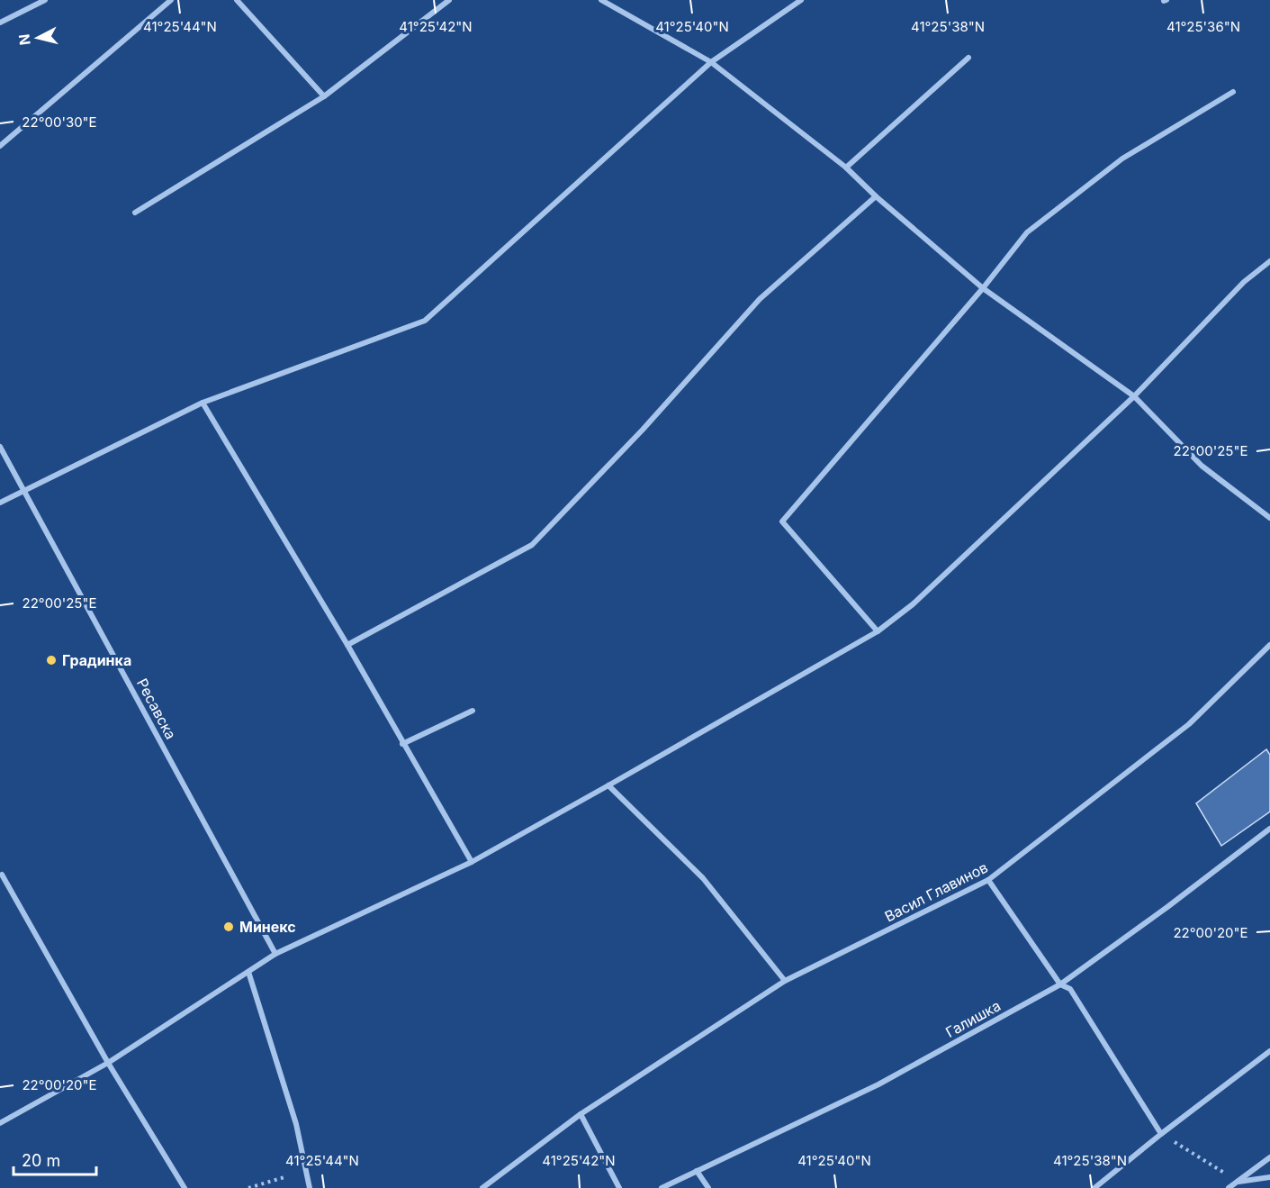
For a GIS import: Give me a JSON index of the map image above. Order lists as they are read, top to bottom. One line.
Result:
{"streets":{"street":["Ресавска","Васил Главинов","Галишка"]},"places":["Градинка","Минекс"],"scale_bar":"20 m","north":"left","coordinates":["41°25'44\"N","41°25'42\"N","41°25'40\"N","41°25'38\"N","41°25'36\"N","22°00'30\"E","22°00'25\"E","22°00'20\"E"]}
